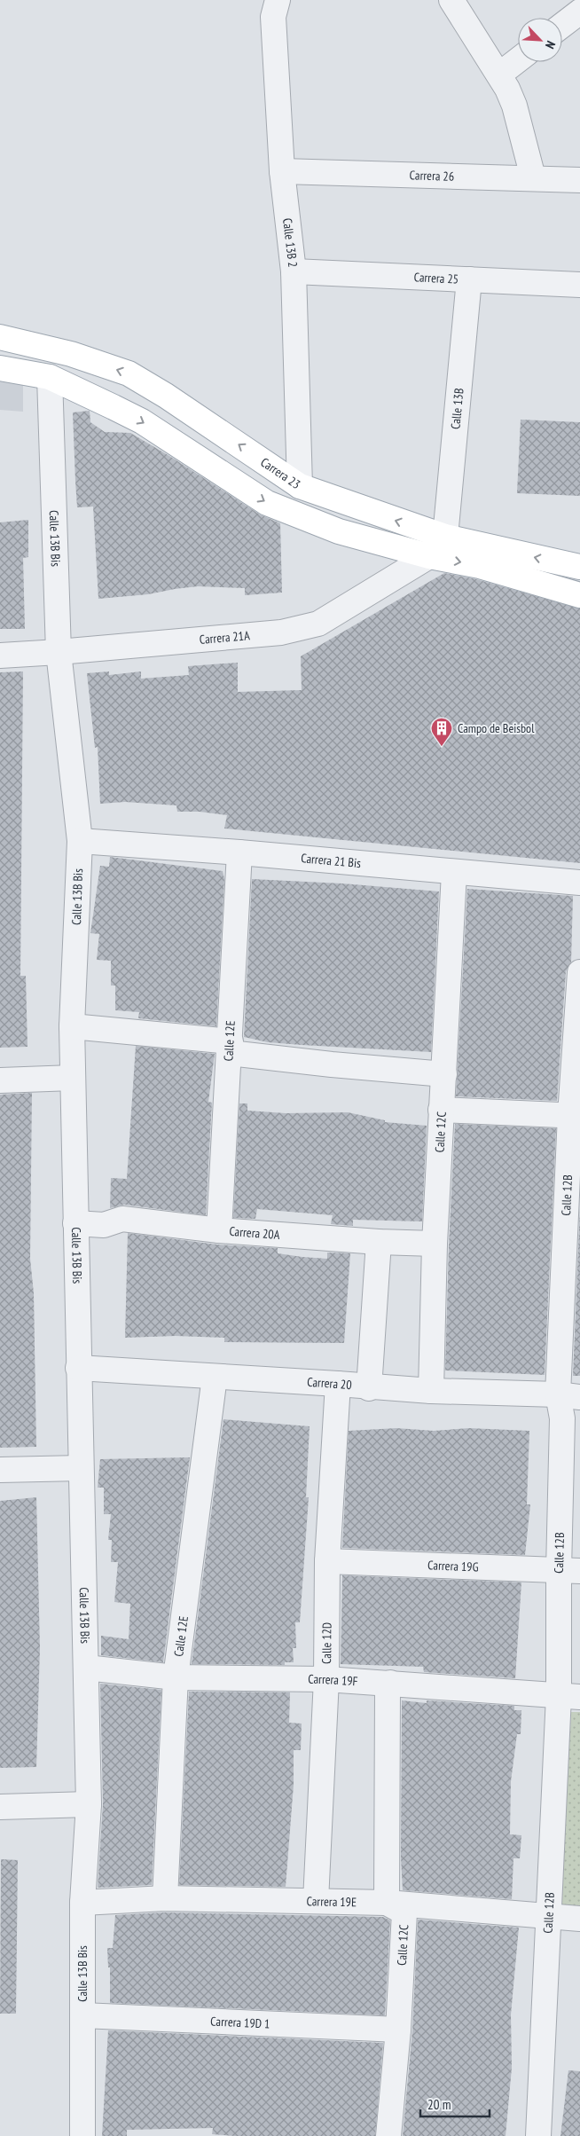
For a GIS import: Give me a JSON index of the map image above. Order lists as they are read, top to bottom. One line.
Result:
{"streets":{"main road":["Carrera 23"],"street":["Carrera 26","Calle 13B 2","Carrera 25","Calle 13B","Calle 13B Bis","Carrera 21A","Carrera 21 Bis","Calle 12E","Calle 12C","Calle 12B","Carrera 20A","Carrera 20","Carrera 19G","Calle 12D","Carrera 19F","Carrera 19E","Carrera 19D 1"]},"crossings":[["Carrera 26","Calle 13B 2"],["Calle 13B 2","Carrera 25"],["Calle 13B 2","Carrera 23"],["Carrera 25","Calle 13B"],["Calle 13B","Carrera 23"],["Calle 13B Bis","Carrera 21A"],["Calle 13B Bis","Carrera 21 Bis"],["Calle 13B Bis","Carrera 20A"],["Calle 13B Bis","Carrera 20"],["Calle 13B Bis","Carrera 19F"],["Calle 13B Bis","Carrera 19E"],["Calle 13B Bis","Carrera 19D 1"],["Carrera 21 Bis","Calle 12E"],["Carrera 21 Bis","Calle 12C"],["Calle 12E","Carrera 20A"],["Calle 12E","Carrera 20"],["Calle 12E","Carrera 19F"],["Calle 12E","Carrera 19E"],["Calle 12C","Carrera 20A"],["Calle 12C","Carrera 20"],["Calle 12C","Carrera 19E"],["Calle 12C","Carrera 19D 1"],["Calle 12B","Carrera 20"],["Calle 12B","Carrera 19G"],["Calle 12B","Carrera 19F"],["Calle 12B","Carrera 19E"],["Carrera 20","Calle 12D"],["Carrera 19G","Calle 12D"],["Calle 12D","Carrera 19F"],["Calle 12D","Carrera 19E"]],"places":{"building":["Campo de Beisbol"]},"scale_bar":"20 m","north":"bottom right"}
